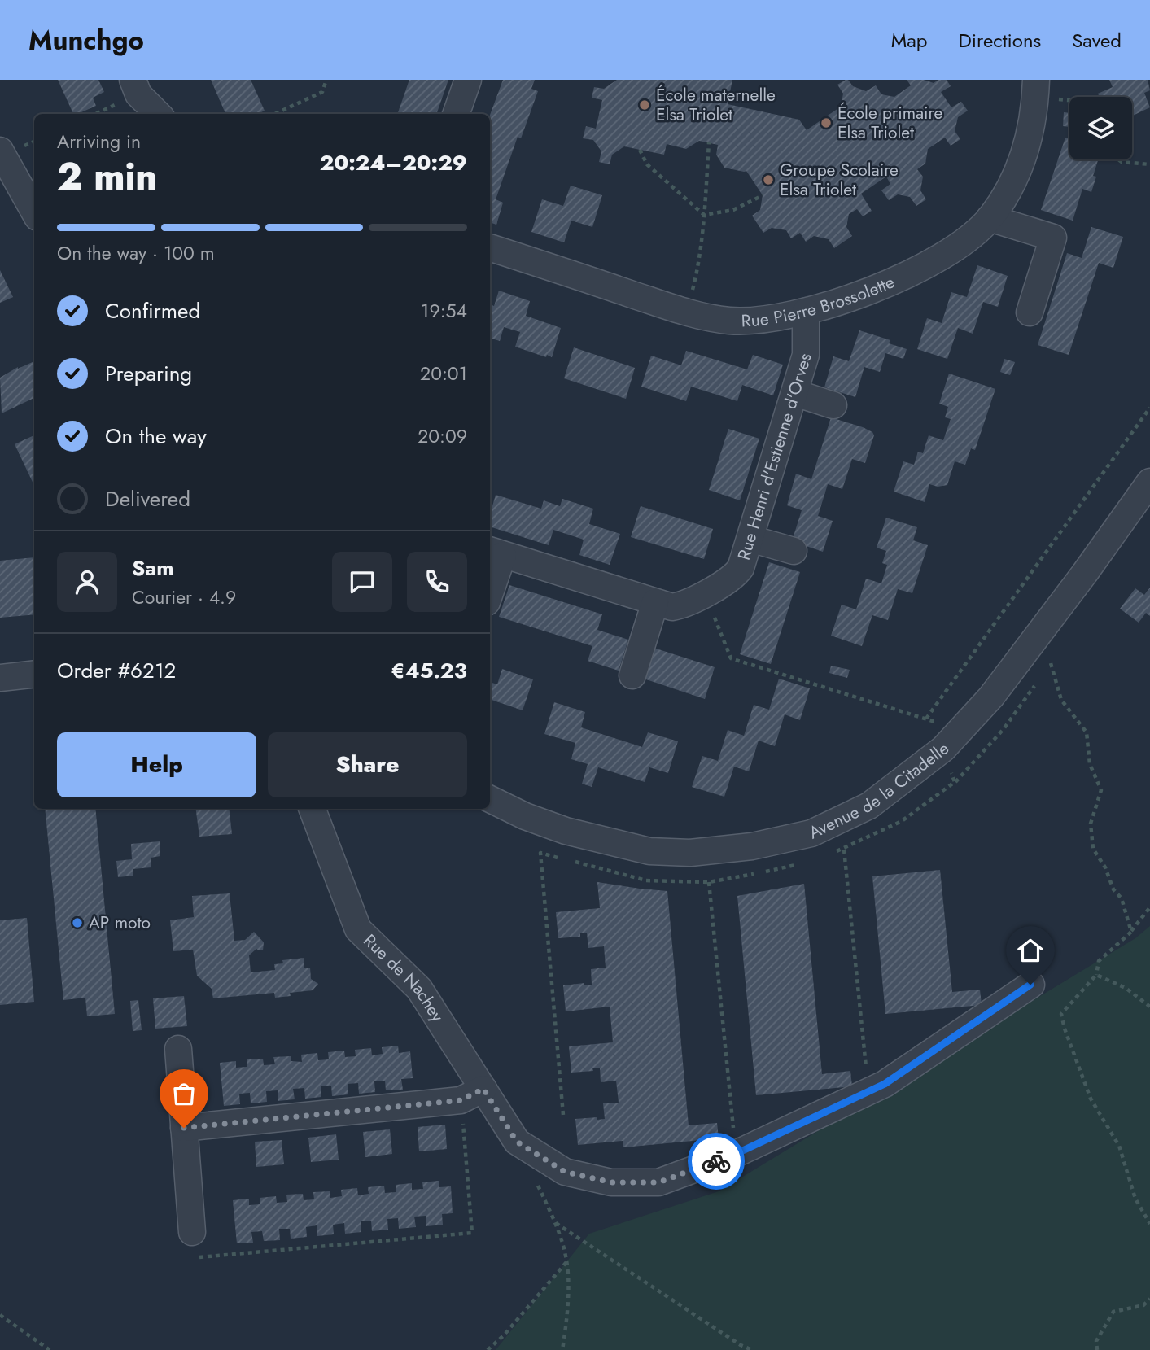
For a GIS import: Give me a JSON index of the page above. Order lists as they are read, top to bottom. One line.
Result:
{"streets":{"street":["Rue Pierre Brossolette","Rue Henri d'Estienne d'Orves","Avenue de la Citadelle","Rue de Nachey"]},"crossings":[["Rue Pierre Brossolette","Rue Henri d'Estienne d'Orves"]],"places":["École maternelle Elsa Triolet","École primaire Elsa Triolet","Groupe Scolaire Elsa Triolet","AP moto"],"page":{"header":"Munchgo","nav":["Map","Directions","Saved"],"heading":["2 min","Arriving in","20:24–20:29"],"panel":["Sam","Courier · 4.9","Order #6212","€45.23"],"bar":"On the way · 100 m","list":[["Confirmed","19:54"],["Preparing","20:01"],["On the way","20:09"],"Delivered"],"buttons":["Help","Share"]}}
